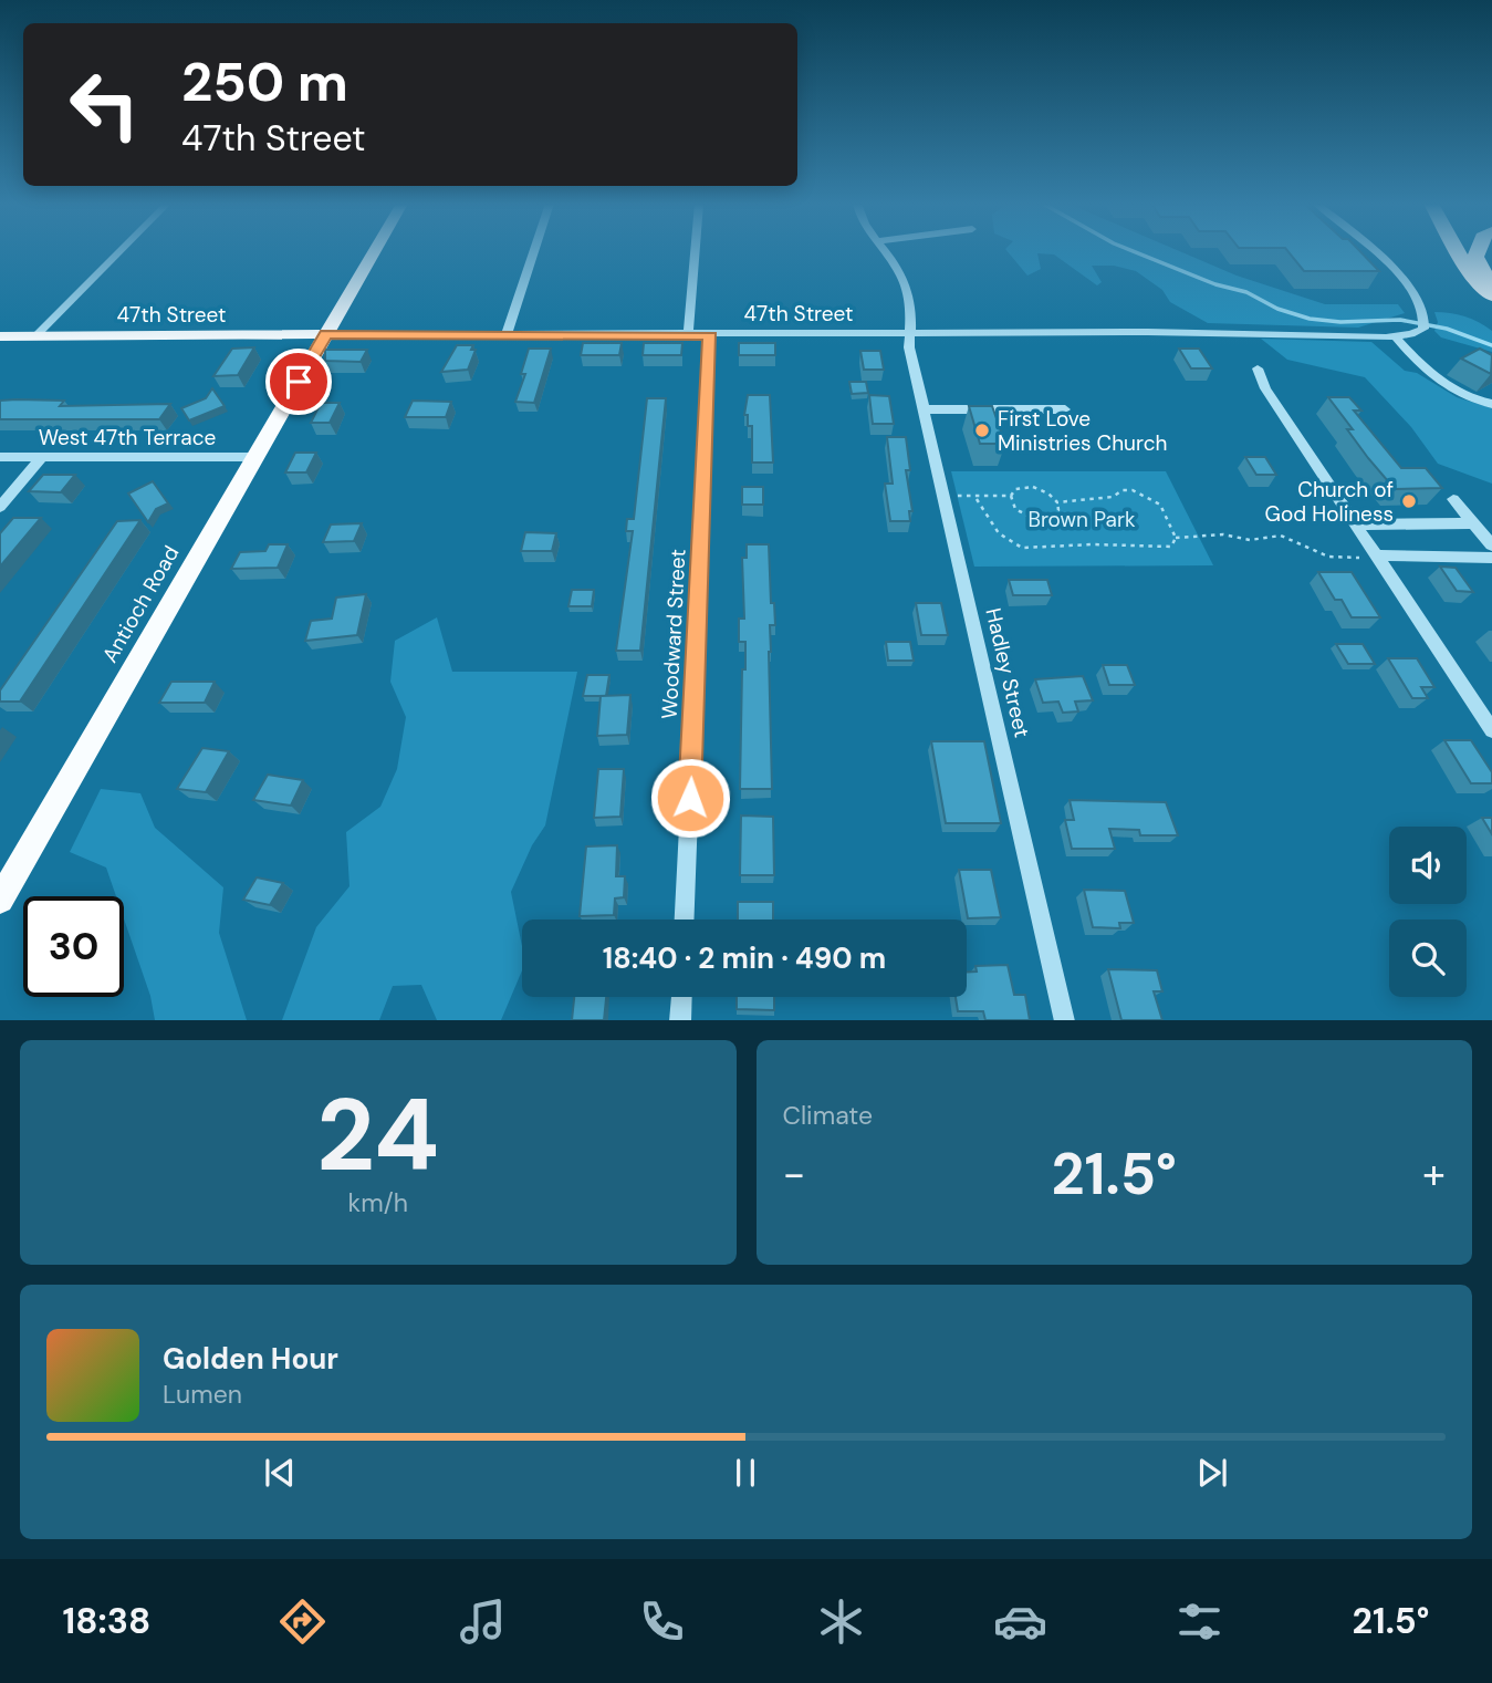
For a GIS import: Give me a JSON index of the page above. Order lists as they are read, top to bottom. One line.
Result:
{"streets":{"main road":["47th Street","Antioch Road"],"street":["West 47th Terrace","Woodward Street","Hadley Street"]},"crossings":[["47th Street","Antioch Road"],["47th Street","Woodward Street"],["47th Street","Hadley Street"],["West 47th Terrace","Antioch Road"]],"parks":["Brown Park"],"places":["First Love Ministries Church","Church of God Holiness"],"page":{"turn":["250 m","47th Street"],"limit":"30","trip":"18:40 · 2 min · 490 m","tile":[["24","km/h"],"Climate"],"heat":["−","21.5°","+"],"song":["Golden Hour","Lumen"],"tabs":["18:38","21.5°"]}}
